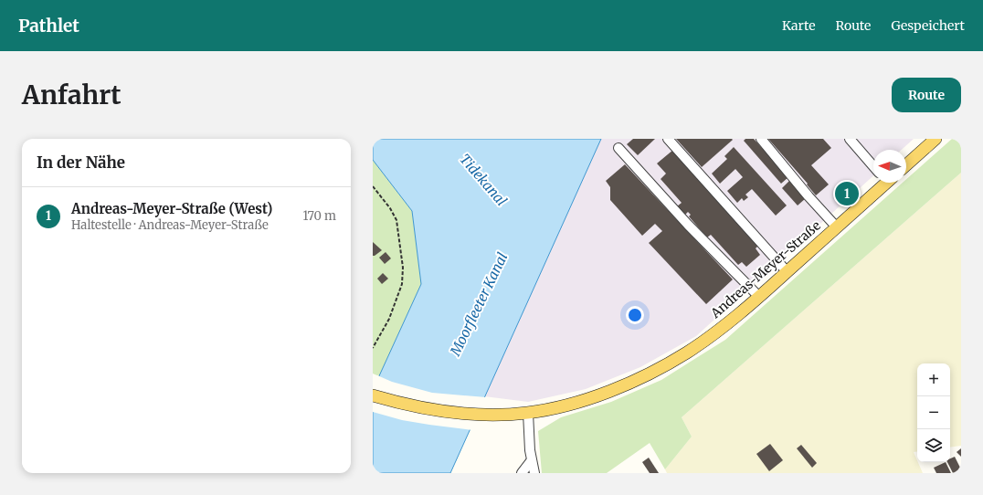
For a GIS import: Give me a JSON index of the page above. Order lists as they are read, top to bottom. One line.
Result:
{"streets":{"main road":["Andreas-Meyer-Straße"]},"water":["Tidekanal","Moorfleeter Kanal"],"north":"left","page":{"header":"Pathlet","nav":["Karte","Route","Gespeichert"],"buttons":"Route","title":"Anfahrt","heading":"In der Nähe","pins":"1","list":[{"mark":"1","name":"Andreas-Meyer-Straße (West)","note":"Haltestelle · Andreas-Meyer-Straße","value":"170 m"}],"map_buttons":["+","−"]}}
